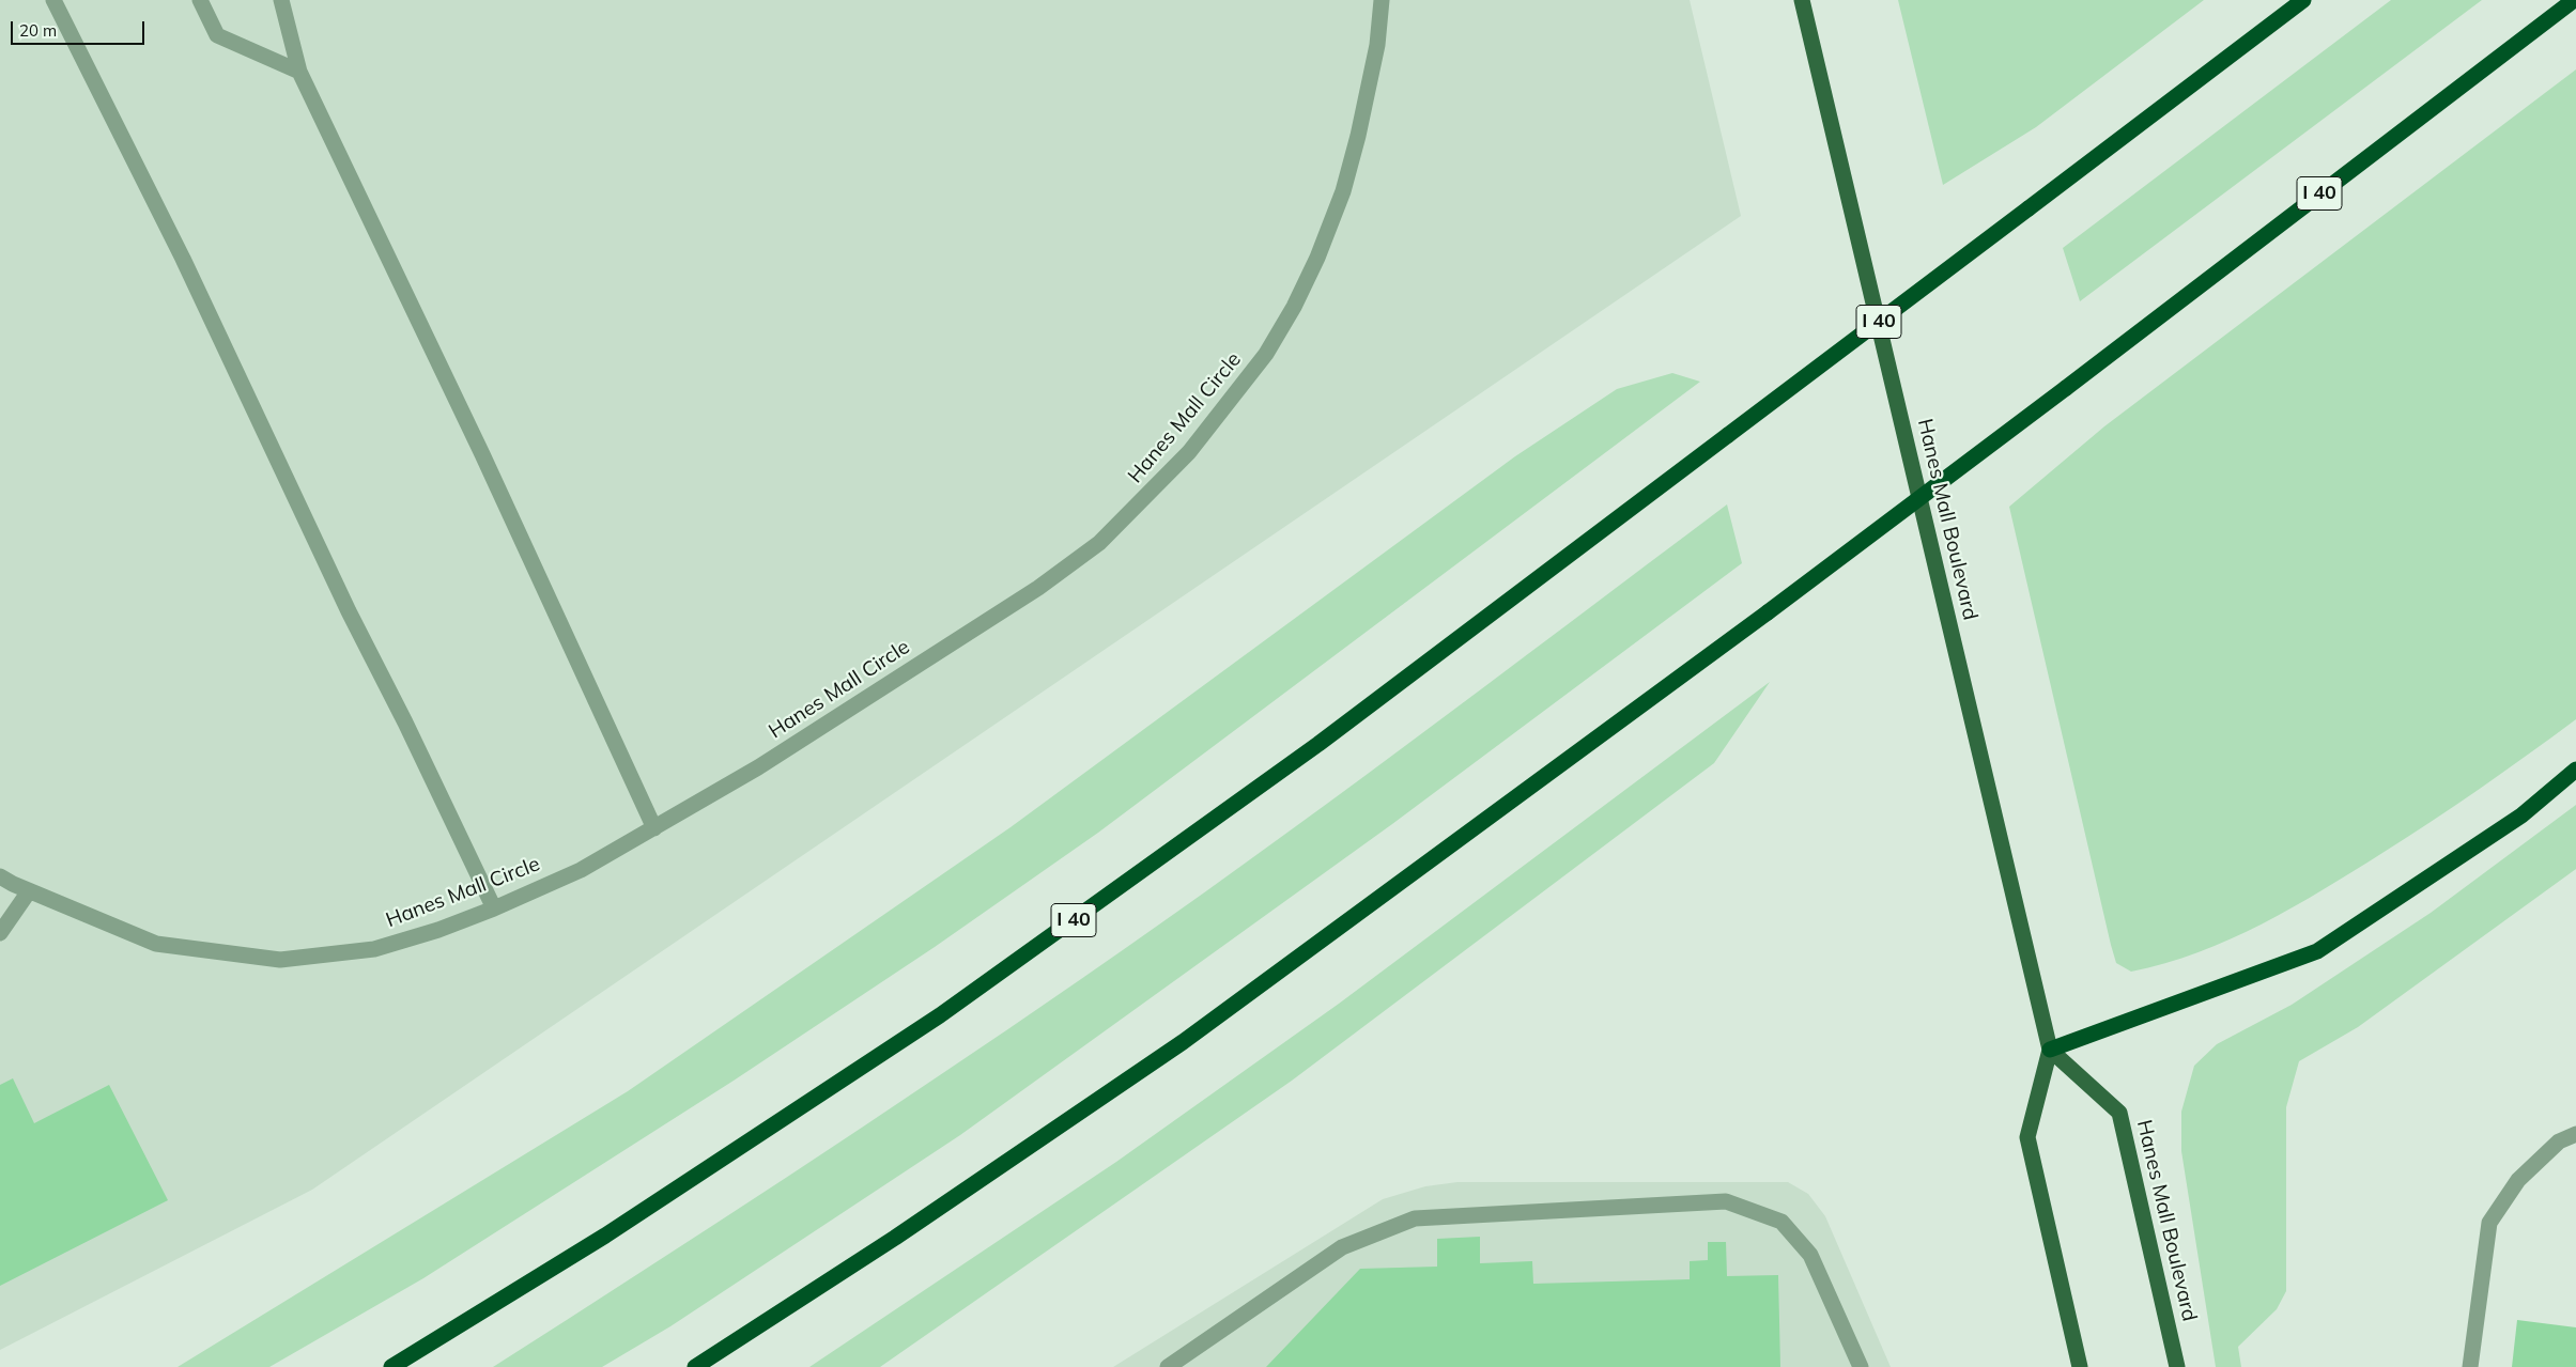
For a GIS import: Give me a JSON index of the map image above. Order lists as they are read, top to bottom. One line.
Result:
{"streets":{"highway":["I 40"],"main road":["Hanes Mall Boulevard"],"street":["Hanes Mall Circle"]},"scale_bar":"20 m"}
